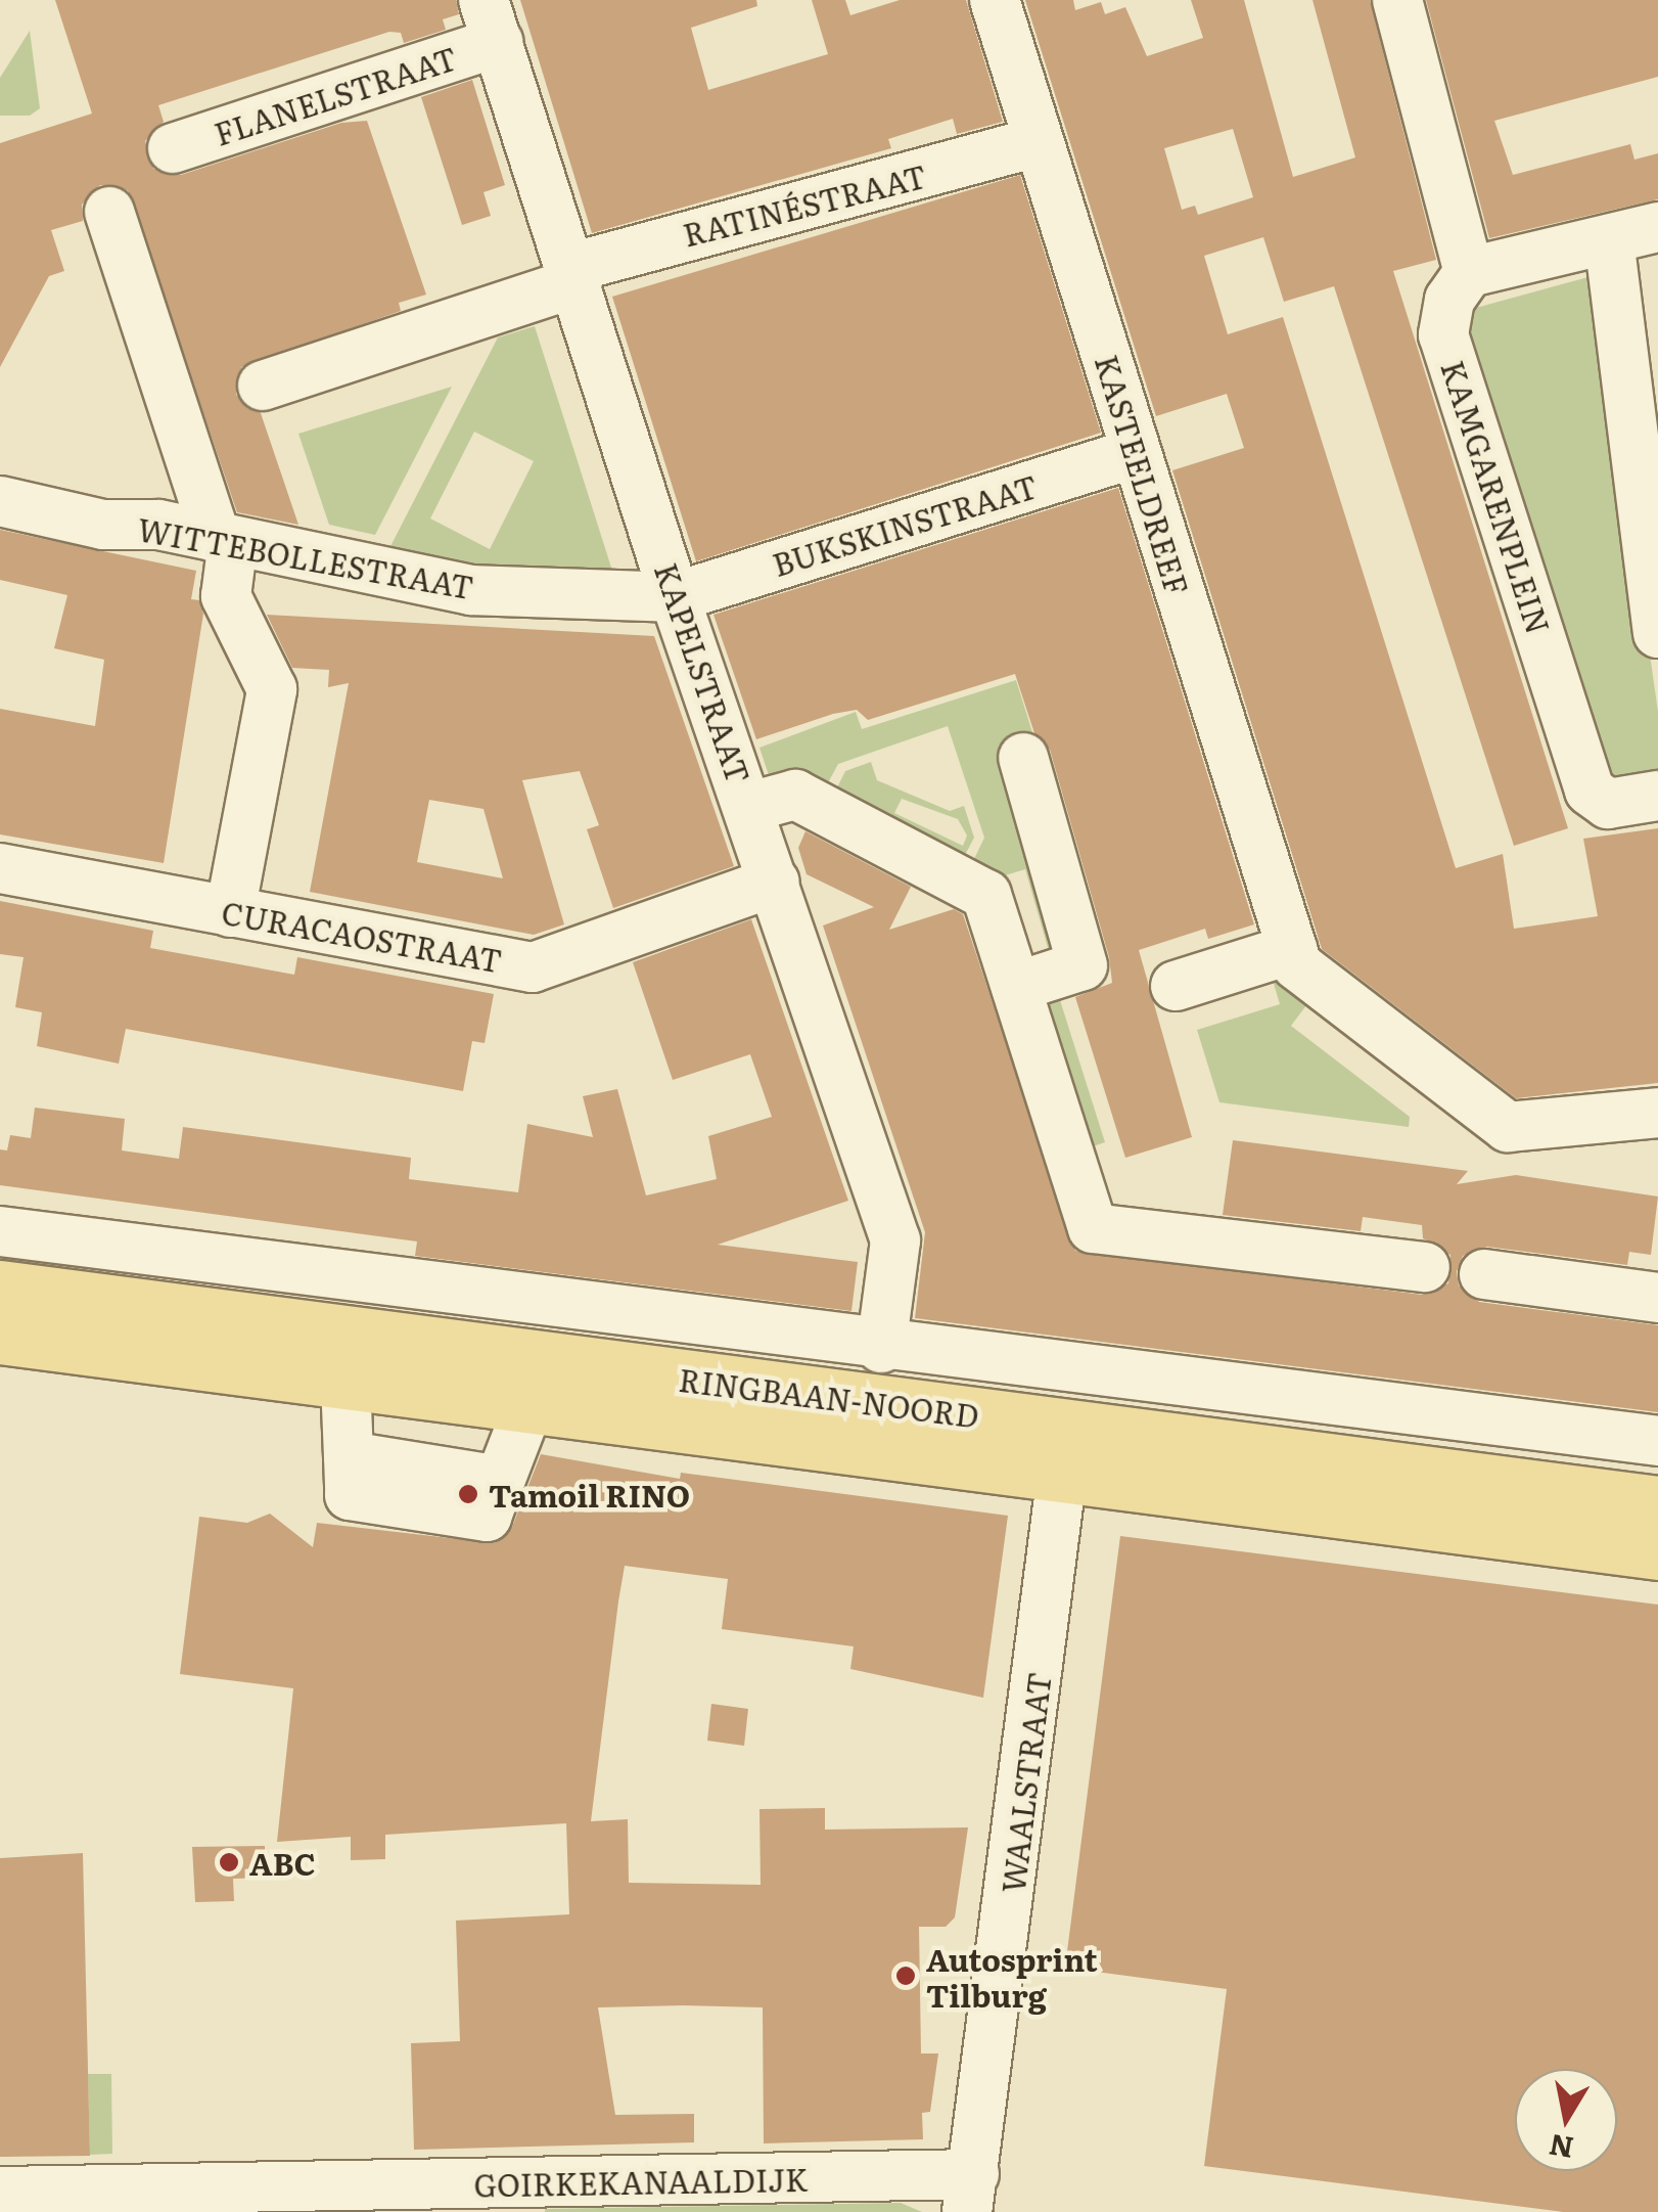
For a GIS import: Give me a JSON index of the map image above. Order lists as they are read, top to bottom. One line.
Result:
{"streets":{"main road":["RINGBAAN-NOORD"],"street":["FLANELSTRAAT","RATINÉSTRAAT","KASTEELDREEF","KAMGARENPLEIN","BUKSKINSTRAAT","WITTEBOLLESTRAAT","KAPELSTRAAT","CURACAOSTRAAT","WAALSTRAAT","GOIRKEKANAALDIJK"]},"crossings":[["FLANELSTRAAT","KAPELSTRAAT"],["RATINÉSTRAAT","KASTEELDREEF"],["RATINÉSTRAAT","KAPELSTRAAT"],["KASTEELDREEF","BUKSKINSTRAAT"],["BUKSKINSTRAAT","WITTEBOLLESTRAAT"],["BUKSKINSTRAAT","KAPELSTRAAT"],["WITTEBOLLESTRAAT","KAPELSTRAAT"],["KAPELSTRAAT","CURACAOSTRAAT"],["KAPELSTRAAT","RINGBAAN-NOORD"],["RINGBAAN-NOORD","WAALSTRAAT"],["WAALSTRAAT","GOIRKEKANAALDIJK"]],"places":["Tamoil RINO","ABC","Autosprint Tilburg"],"north":"bottom"}
